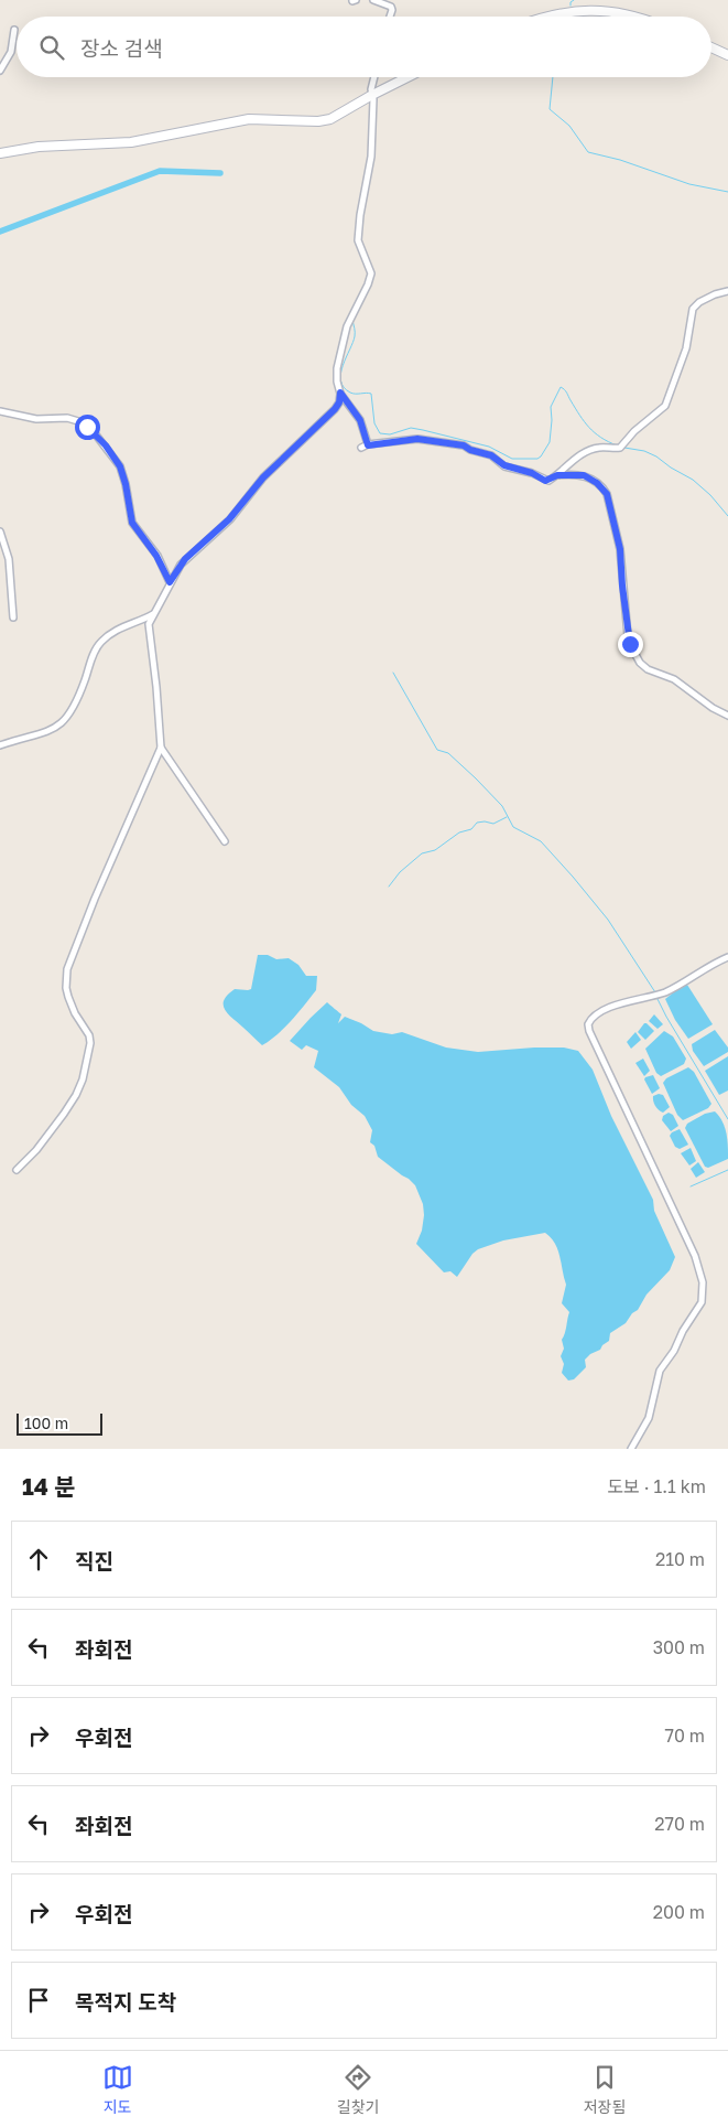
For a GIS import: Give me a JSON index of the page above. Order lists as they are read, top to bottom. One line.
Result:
{"scale_bar":"100 m","page":{"search":"장소 검색","scale":"100 m","heading":["14 분","도보 · 1.1 km"],"list":[["직진","210 m"],["좌회전","300 m"],["우회전","70 m"],["좌회전","270 m"],["우회전","200 m"],"목적지 도착"],"nav":["지도","길찾기","저장됨"]}}
